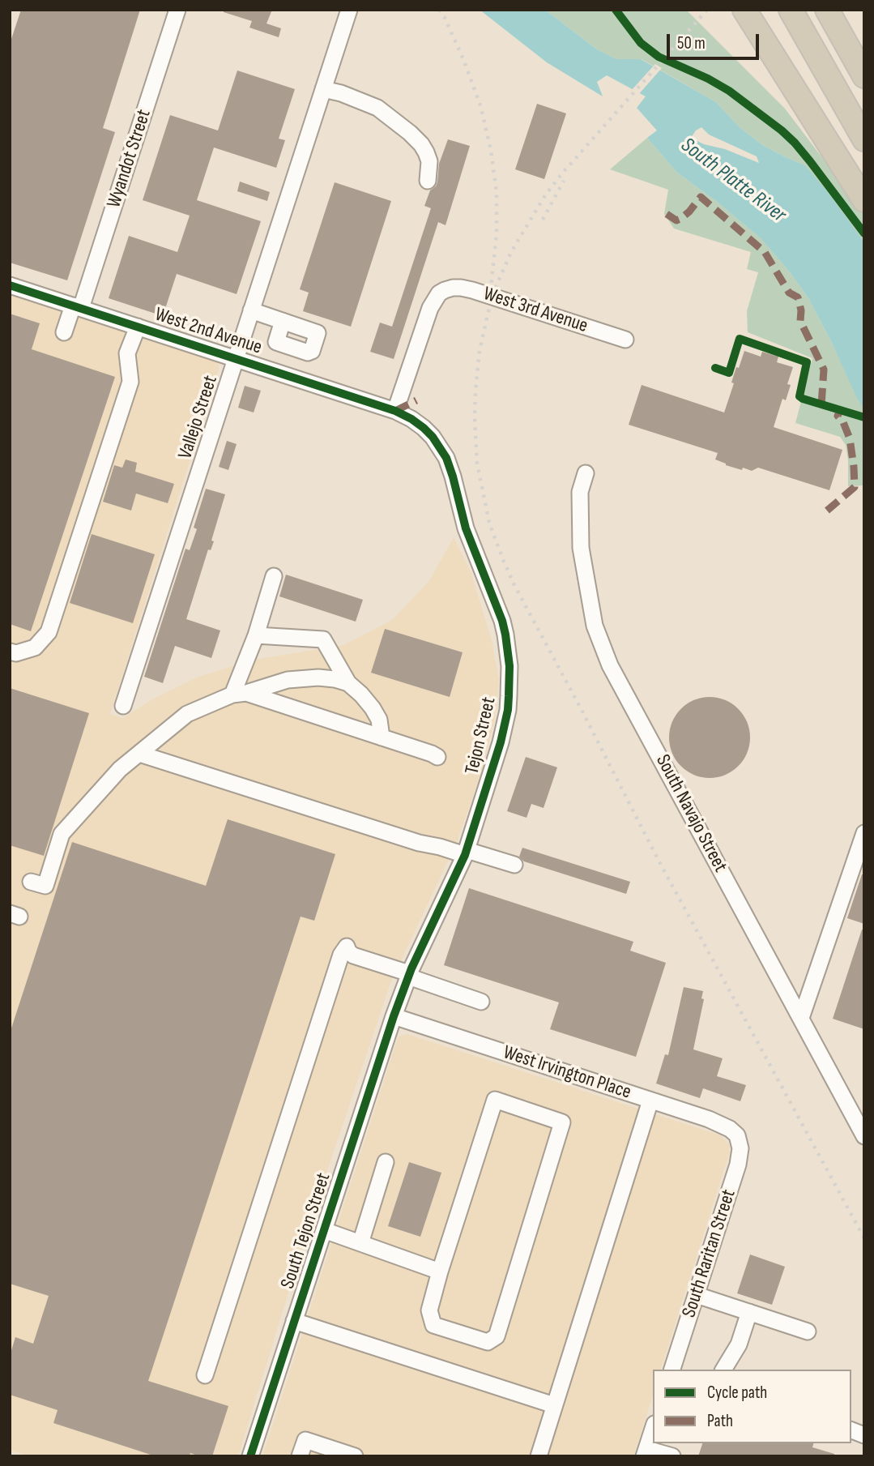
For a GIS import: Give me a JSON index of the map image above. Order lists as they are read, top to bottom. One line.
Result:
{"streets":{"street":["Wyandot Street","West 3rd Avenue","West 2nd Avenue","Vallejo Street","Tejon Street","South Navajo Street","West Irvington Place","South Tejon Street","South Raritan Street"]},"crossings":[["Wyandot Street","West 2nd Avenue"],["West 3rd Avenue","West 2nd Avenue"],["West 3rd Avenue","Tejon Street"],["West 2nd Avenue","Vallejo Street"],["West 2nd Avenue","Tejon Street"],["Tejon Street","West Irvington Place"],["Tejon Street","South Tejon Street"],["West Irvington Place","South Tejon Street"],["West Irvington Place","South Raritan Street"]],"water":["South Platte River"],"legend":["Cycle path","Path"],"scale_bar":"50 m"}
